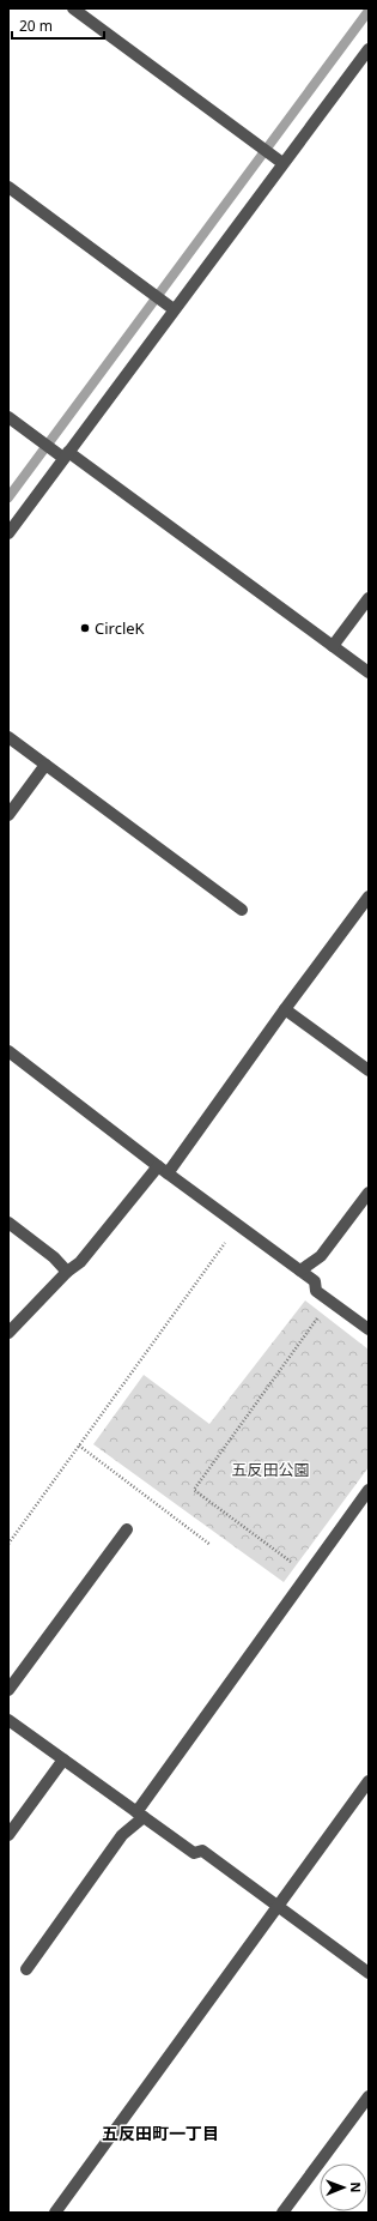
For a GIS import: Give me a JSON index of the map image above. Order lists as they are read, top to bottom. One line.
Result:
{"districts":["五反田町一丁目"],"parks":["五反田公園"],"places":["CircleK"],"scale_bar":"20 m","north":"right"}
